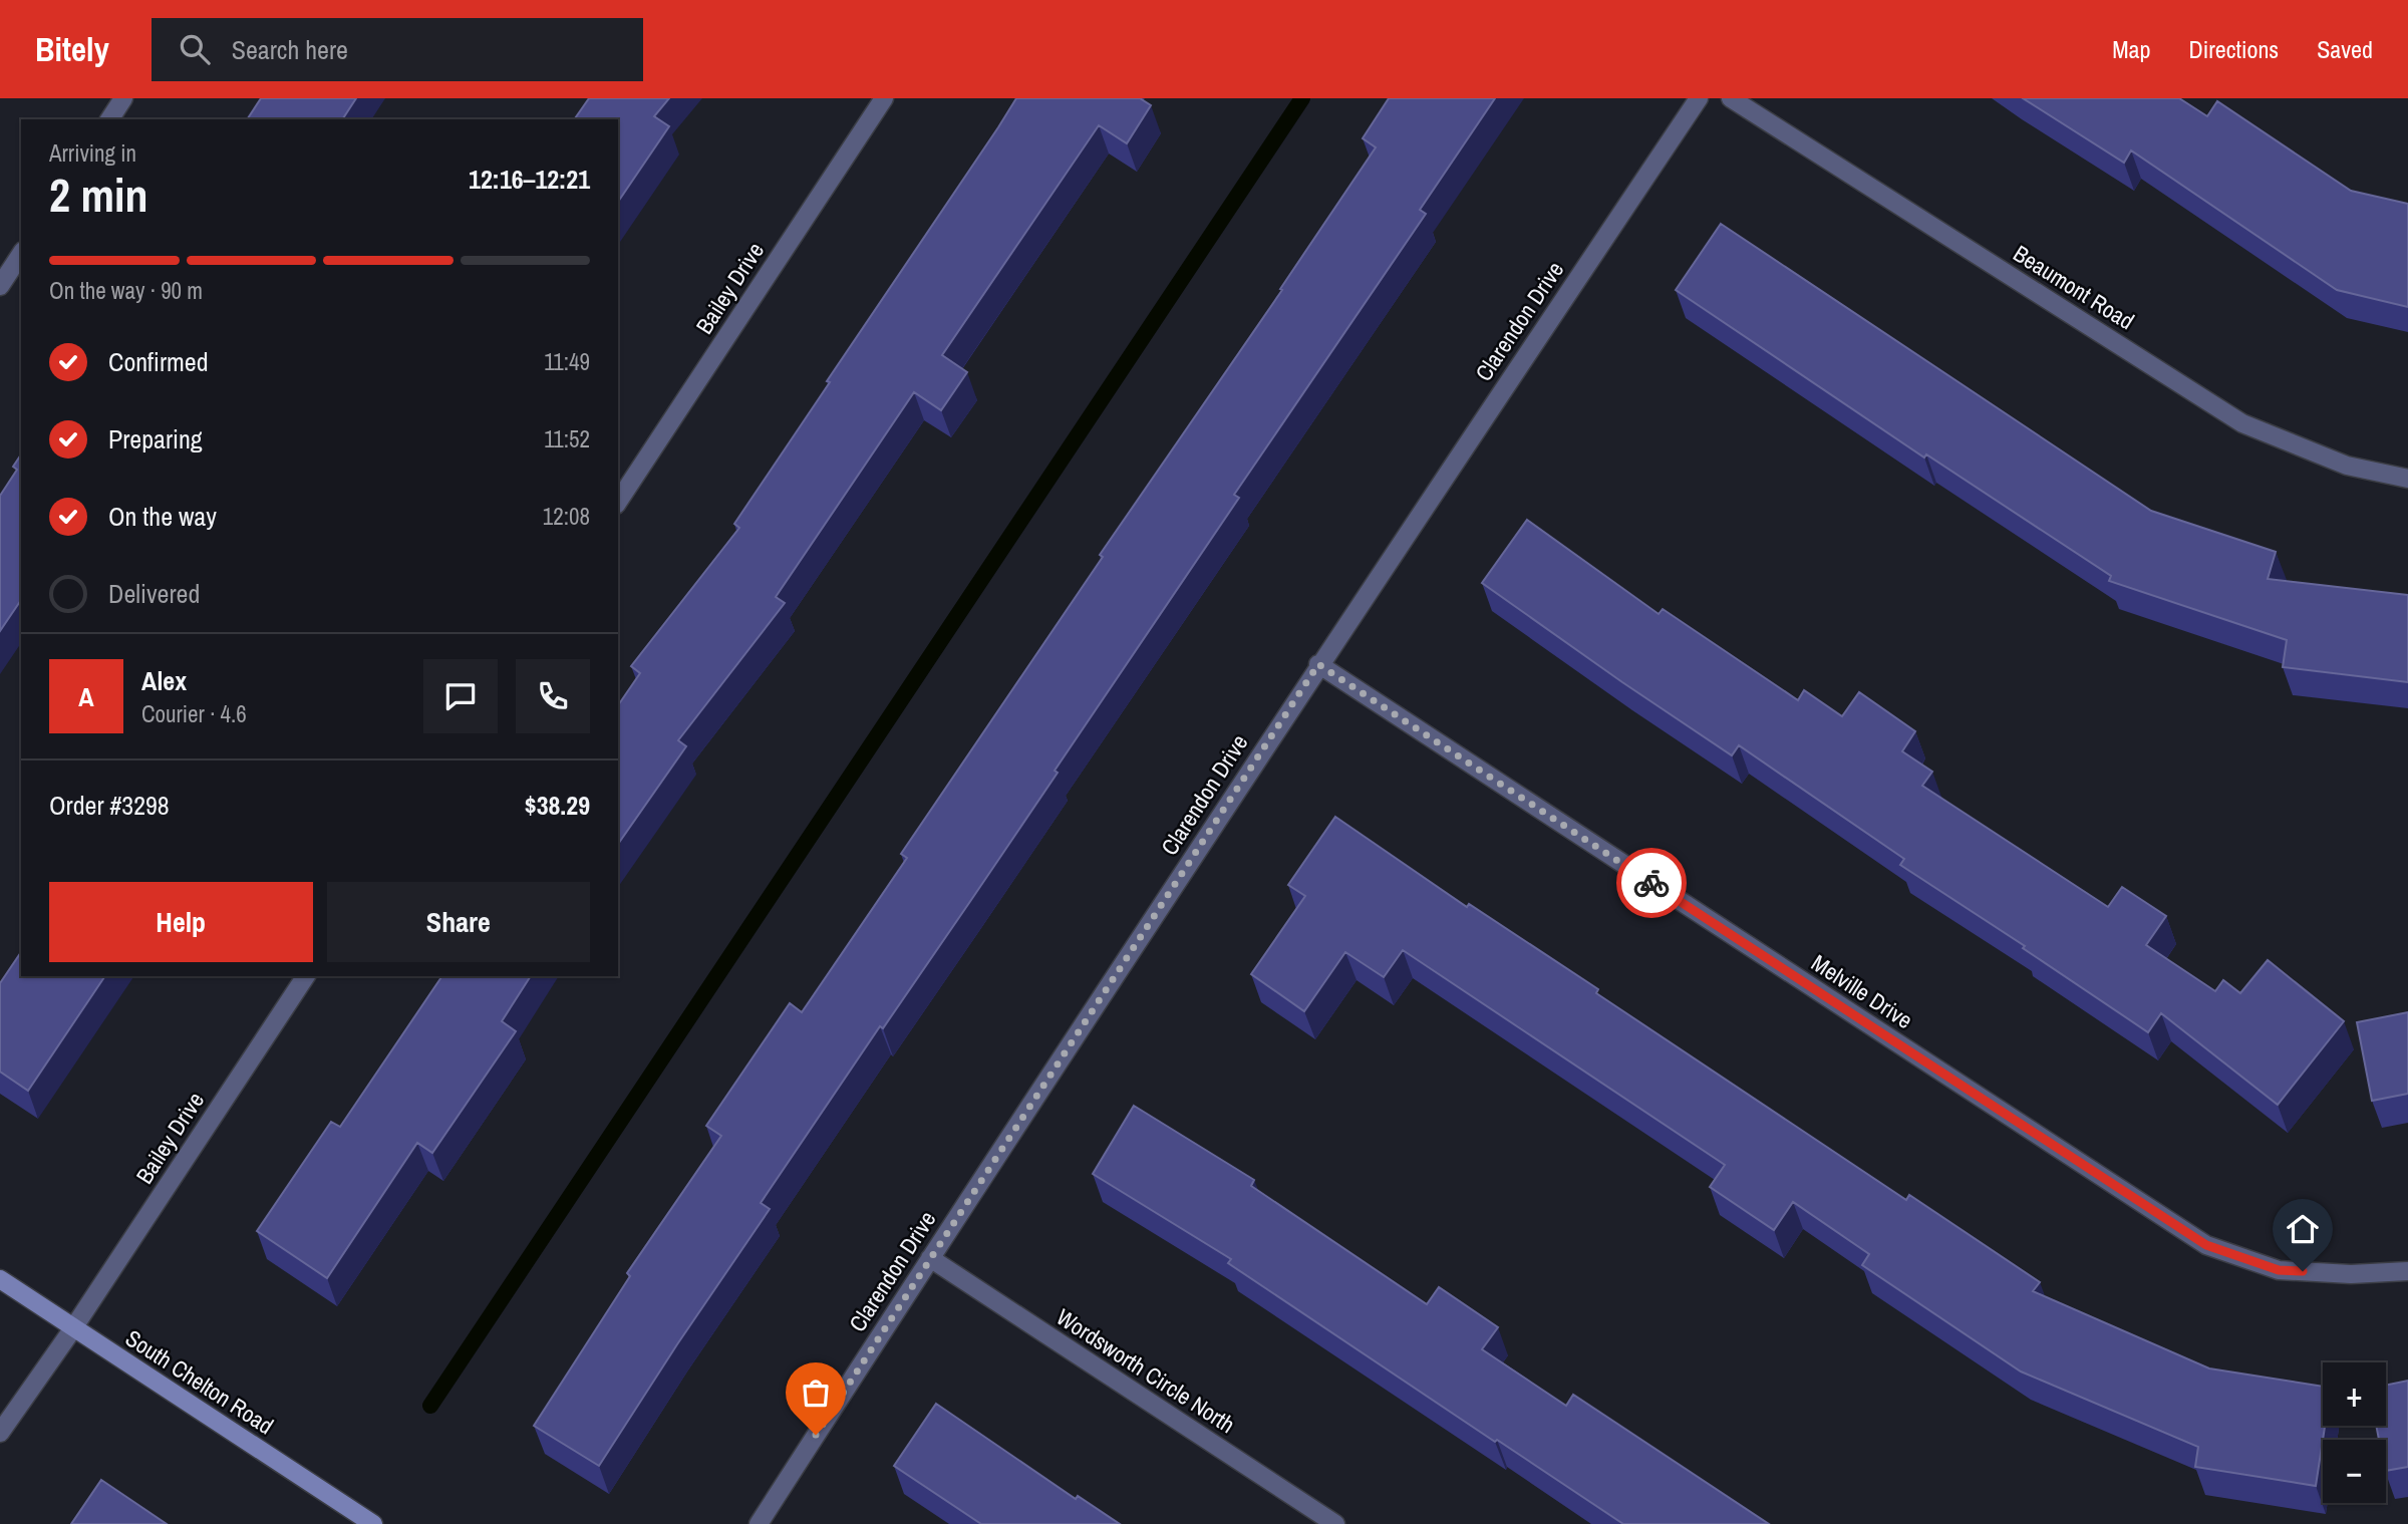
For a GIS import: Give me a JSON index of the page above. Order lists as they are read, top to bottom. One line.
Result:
{"streets":{"main road":["South Chelton Road"],"street":["Beaumont Road","Bailey Drive","Clarendon Drive","Melville Drive","Wordsworth Circle North"]},"crossings":[["Bailey Drive","South Chelton Road"],["Clarendon Drive","Melville Drive"],["Clarendon Drive","Wordsworth Circle North"]],"page":{"header":"Bitely","search":"Search here","nav":["Map","Directions","Saved"],"heading":["2 min","Arriving in","12:16–12:21"],"panel":["Alex","Courier · 4.6","Order #3298","$38.29"],"bar":"On the way · 90 m","list":[["Confirmed","11:49"],["Preparing","11:52"],["On the way","12:08"],"Delivered"],"round":"A","buttons":["Help","Share"],"map_buttons":["+","−"]}}
